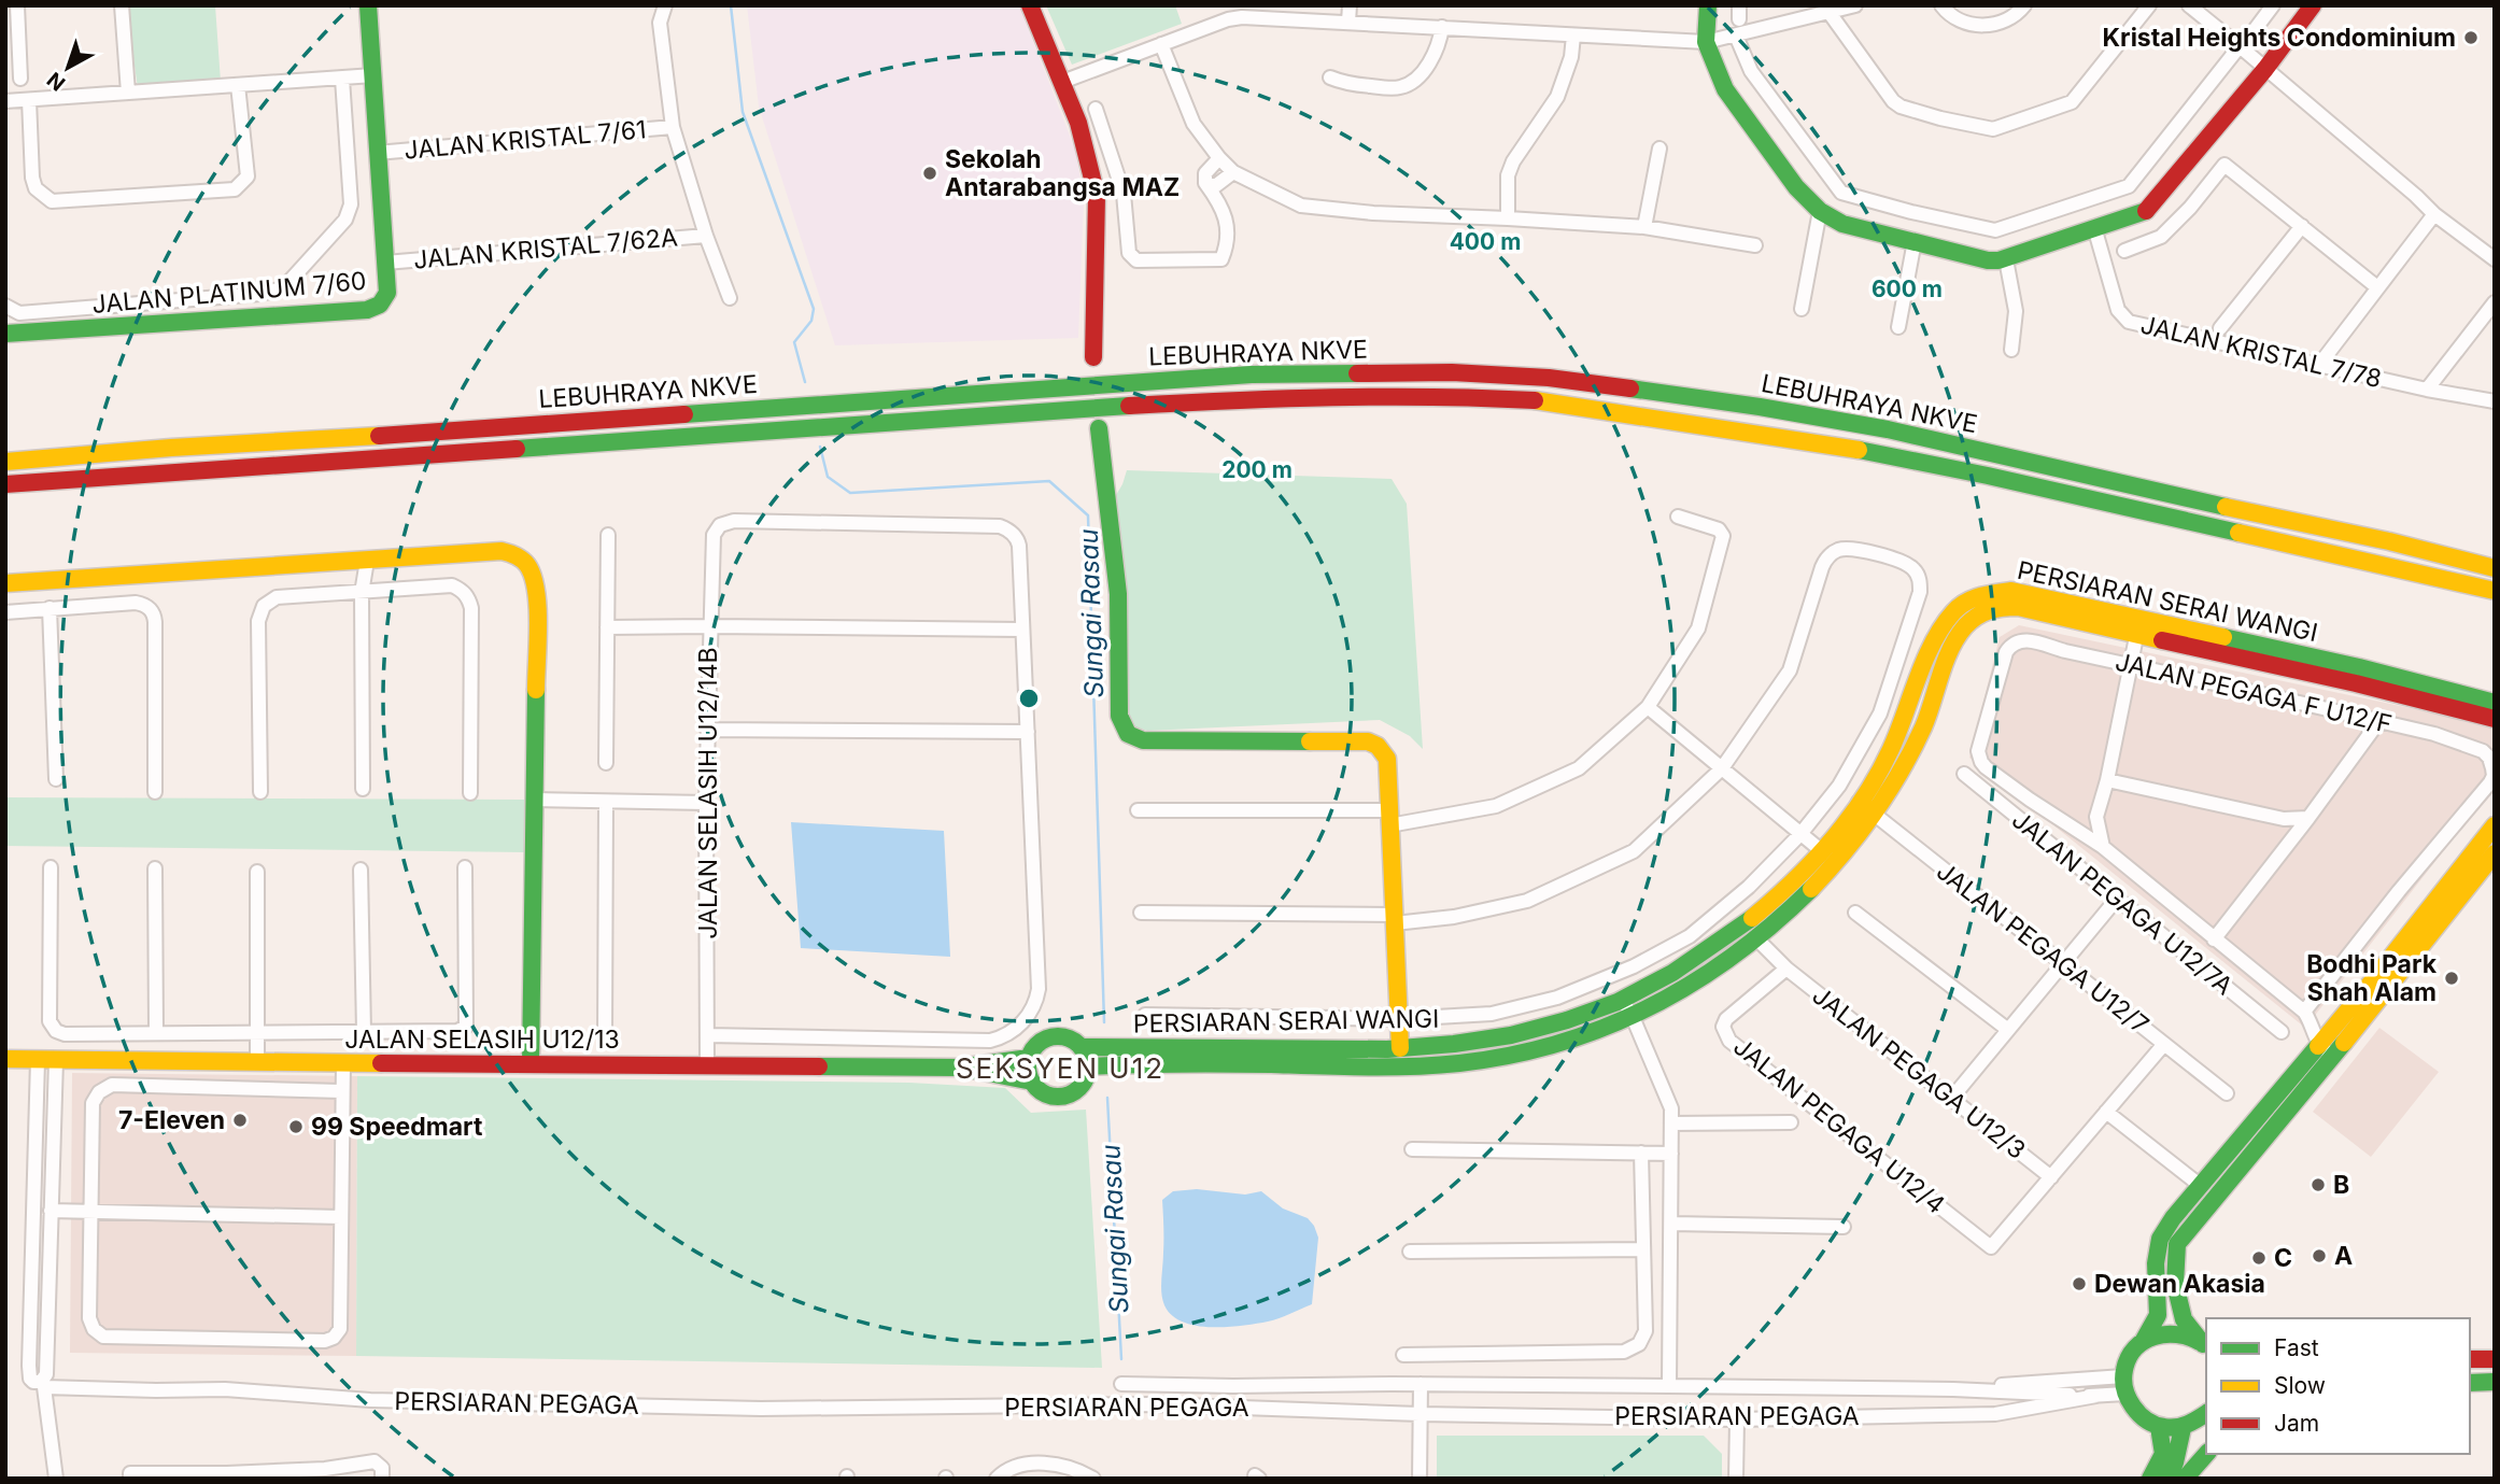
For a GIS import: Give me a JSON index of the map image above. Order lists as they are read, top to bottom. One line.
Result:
{"streets":{"main road":["JALAN PLATINUM 7/60","LEBUHRAYA NKVE","PERSIARAN SERAI WANGI","JALAN SELASIH U12/13"],"street":["JALAN KRISTAL 7/61","JALAN KRISTAL 7/62A","JALAN KRISTAL 7/78","JALAN PEGAGA F U12/F","JALAN SELASIH U12/14B","JALAN PEGAGA U12/7A","JALAN PEGAGA U12/7","JALAN PEGAGA U12/3","JALAN PEGAGA U12/4","PERSIARAN PEGAGA"]},"crossings":[["JALAN KRISTAL 7/61","JALAN PLATINUM 7/60"],["JALAN KRISTAL 7/62A","JALAN PLATINUM 7/60"],["PERSIARAN SERAI WANGI","JALAN PEGAGA U12/7"],["PERSIARAN SERAI WANGI","JALAN SELASIH U12/13"],["PERSIARAN SERAI WANGI","JALAN PEGAGA U12/3"],["JALAN SELASIH U12/14B","JALAN SELASIH U12/13"],["JALAN PEGAGA U12/3","JALAN PEGAGA U12/4"]],"districts":["SEKSYEN U12"],"water":["Sungai Rasau"],"places":["Kristal Heights Condominium","Sekolah Antarabangsa MAZ","Bodhi Park Shah Alam","7-Eleven","99 Speedmart","B","A","C","Dewan Akasia"],"legend":["Fast","Slow","Jam"],"north":"bottom left","rings":["400 m","600 m","200 m"]}
